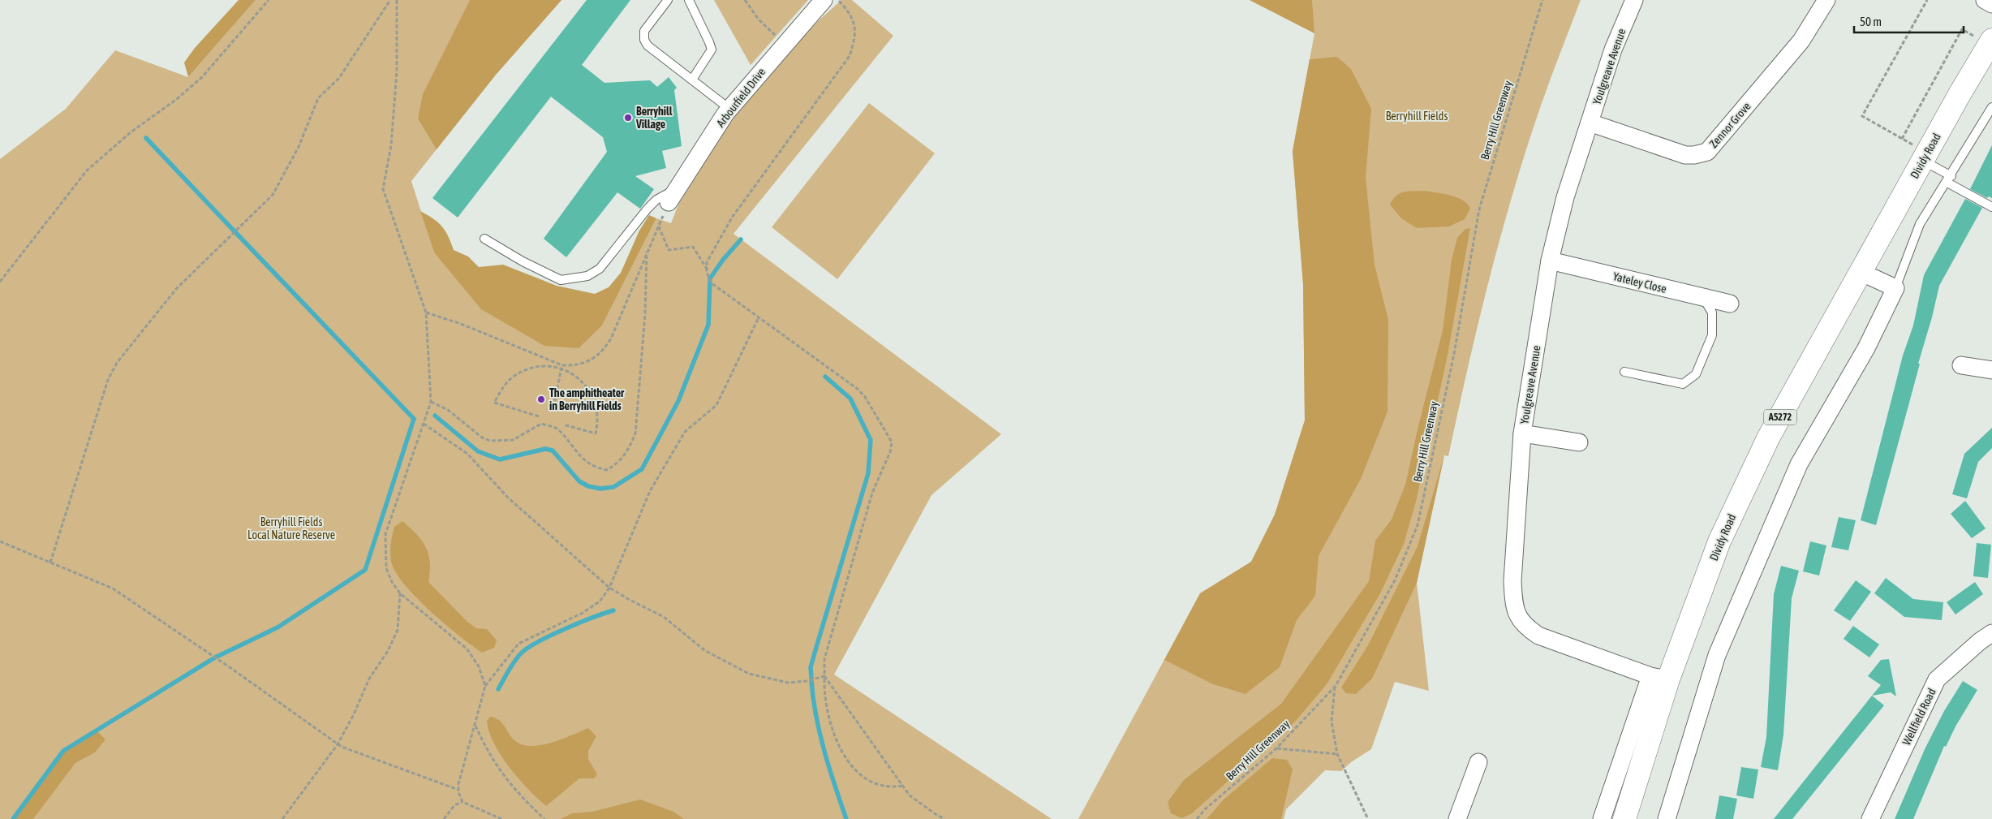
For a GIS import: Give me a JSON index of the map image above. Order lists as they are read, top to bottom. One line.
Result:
{"streets":{"main road":["Dividy Road","A5272"],"street":["Youlgreave Avenue","Arbourfield Drive","Zennor Grove","Yateley Close","Wellfield Road"],"path":["Berry Hill Greenway"]},"crossings":[["Youlgreave Avenue","Zennor Grove"],["Youlgreave Avenue","Dividy Road"],["Youlgreave Avenue","Yateley Close"]],"parks":["Berryhill Fields","Berryhill Fields Local Nature Reserve"],"places":["Berryhill Village","The amphitheater in Berryhill Fields"],"scale_bar":"50 m"}
